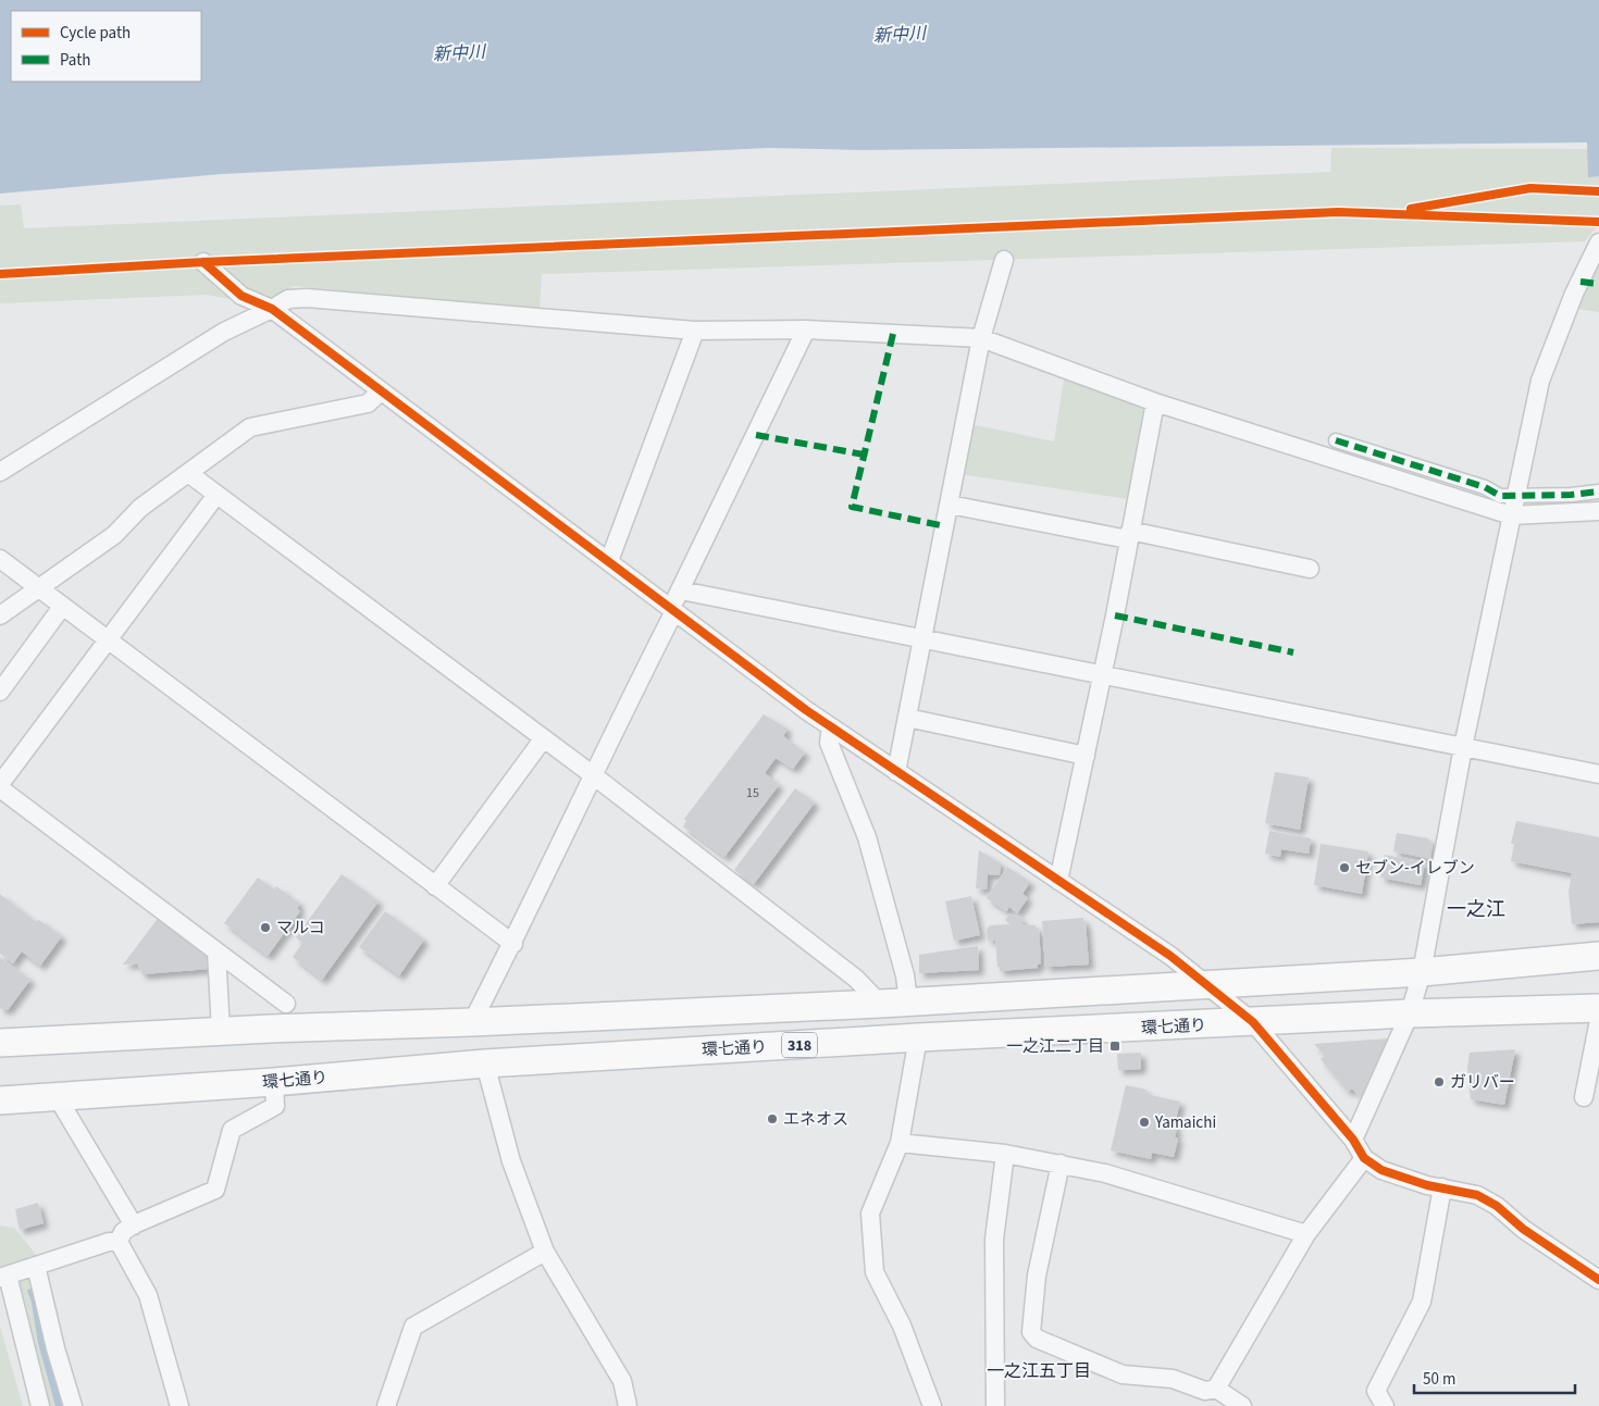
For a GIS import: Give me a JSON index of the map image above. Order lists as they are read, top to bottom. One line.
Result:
{"streets":{"main road":["環七通り","318"]},"districts":["一之江","一之江五丁目"],"water":["新中川"],"places":{"other":["セブン-イレブン","マルコ","ガリバー","エネオス","Yamaichi"],"transit":["一之江二丁目"]},"house_numbers":["15"],"legend":["Cycle path","Path"],"scale_bar":"50 m"}
